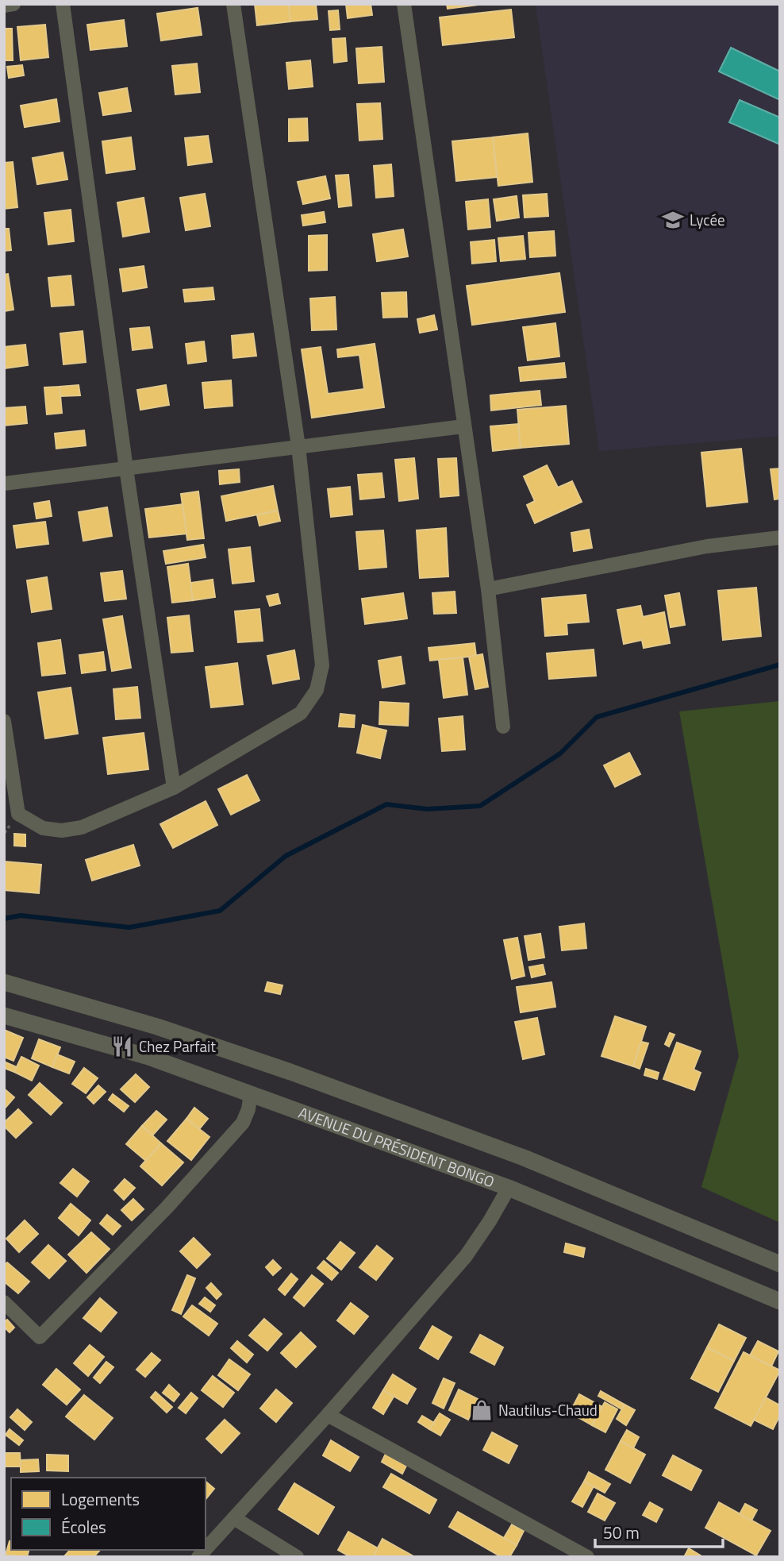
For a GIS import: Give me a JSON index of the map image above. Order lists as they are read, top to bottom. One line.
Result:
{"streets":{"street":["AVENUE DU PRÉSIDENT BONGO"]},"places":{"school or university":["Lycée"],"restaurant":["Chez Parfait"],"shop":["Nautilus-Chaud"]},"legend":["Logements","Écoles"],"scale_bar":"50 m"}
